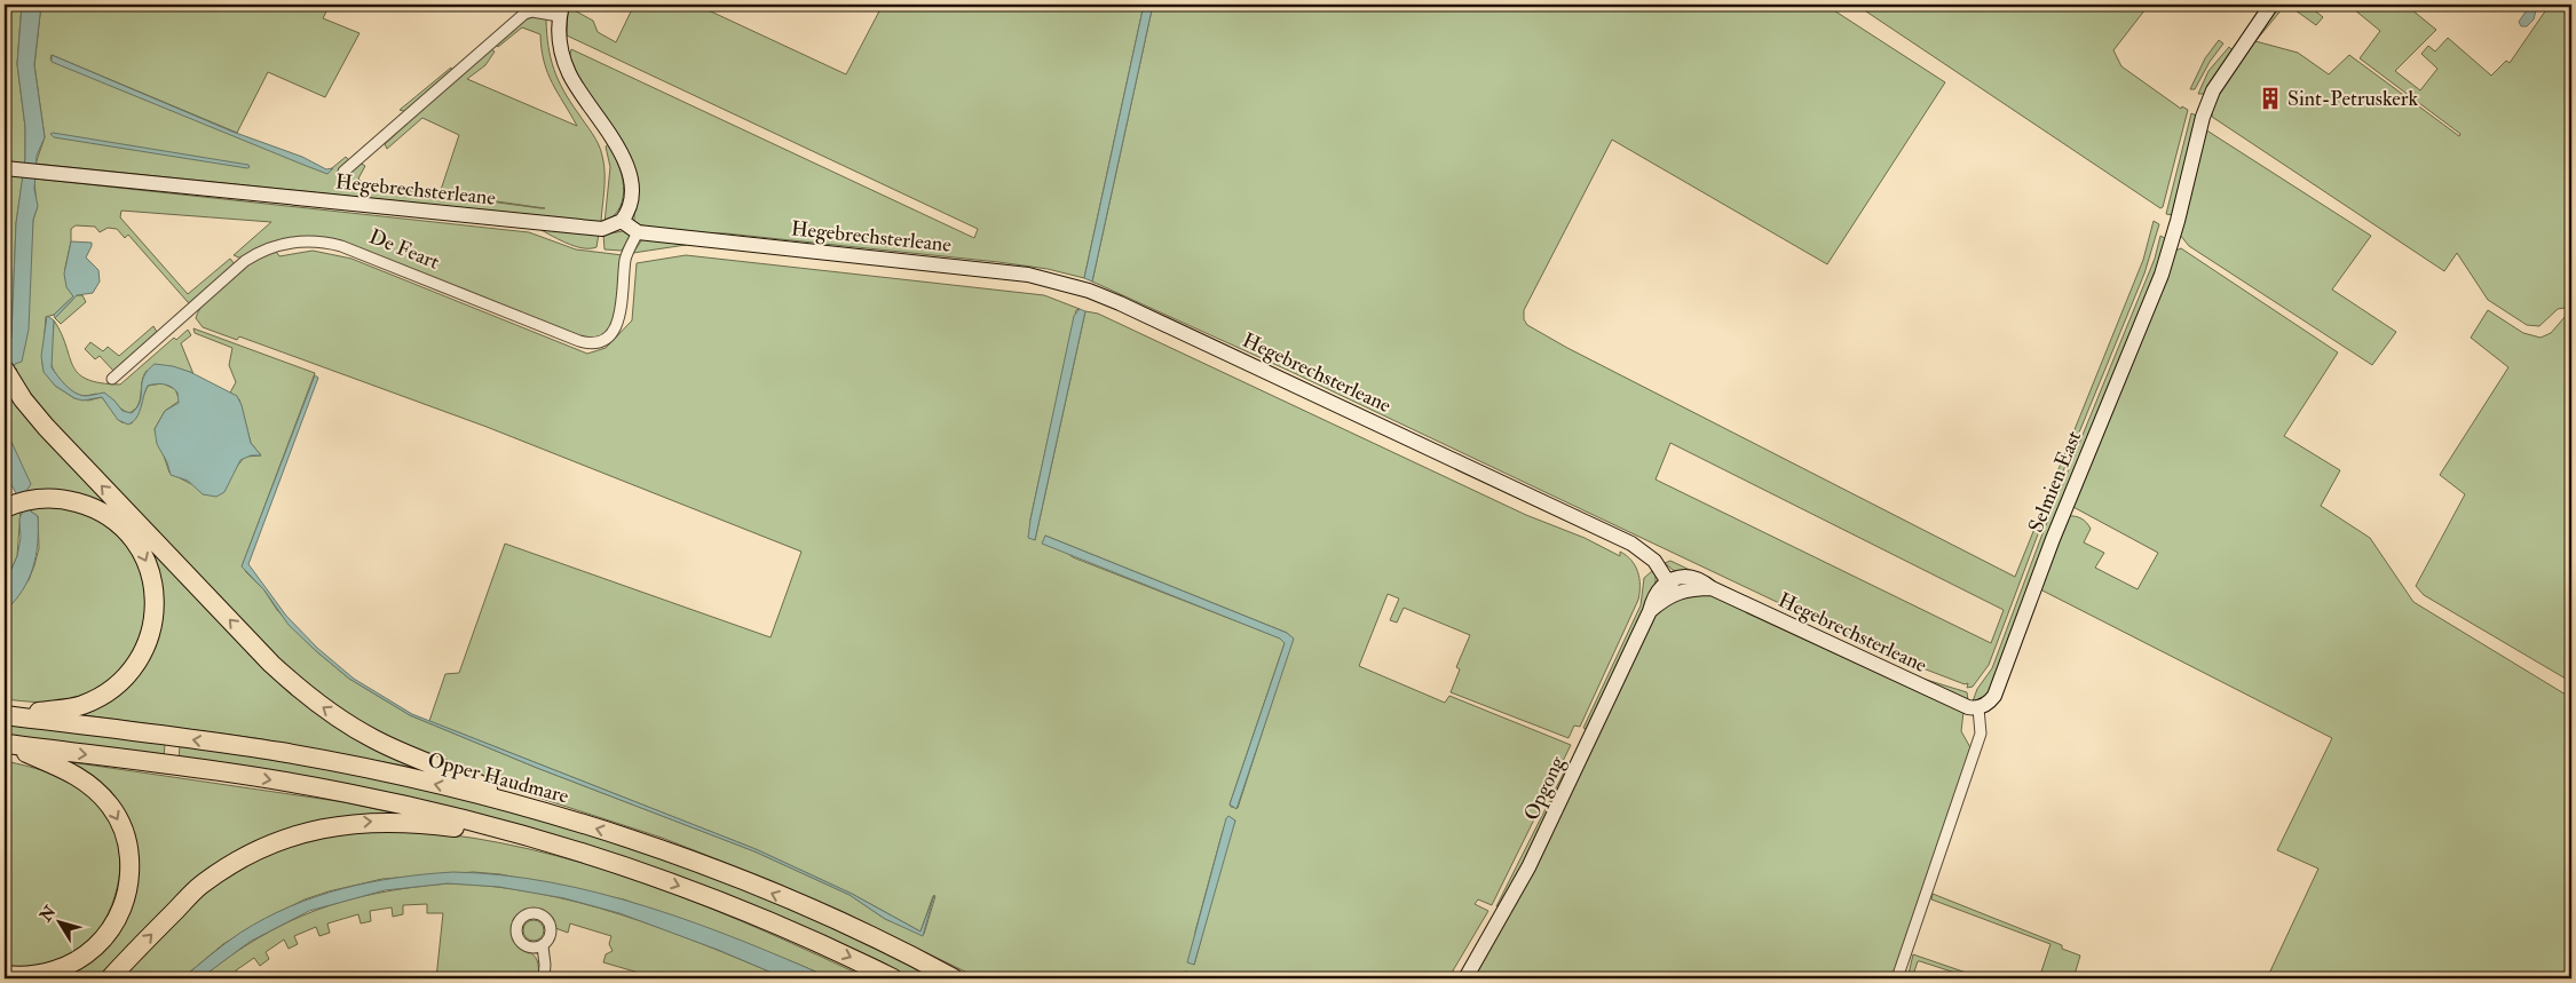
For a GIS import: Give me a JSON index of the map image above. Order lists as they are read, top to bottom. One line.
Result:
{"streets":{"highway":["Opper Haudmare"],"street":["Hegebrechsterleane","De Feart","Selmien East","Opgong"]},"crossings":[["Hegebrechsterleane","De Feart"],["Hegebrechsterleane","Selmien East"],["Hegebrechsterleane","Opgong"]],"places":{"building":["Sint-Petruskerk"]},"north":"top left"}
